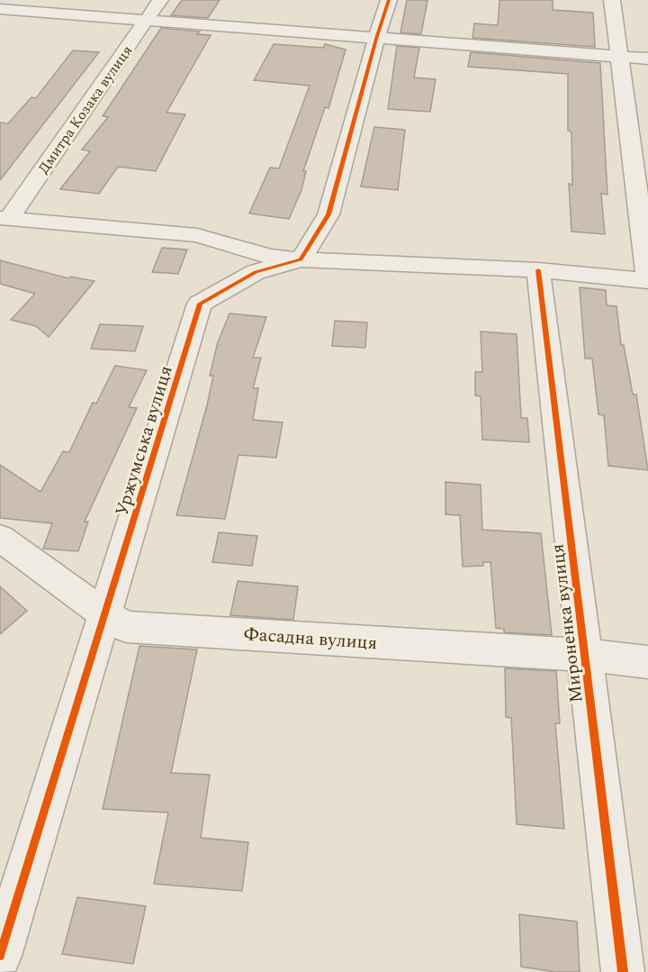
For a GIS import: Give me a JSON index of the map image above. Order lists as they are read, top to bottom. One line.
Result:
{"streets":{"street":["Дмитра Козака вулиця","Уржумська вулиця","Мироненка вулиця","Фасадна вулиця"]},"crossings":[["Уржумська вулиця","Фасадна вулиця"],["Мироненка вулиця","Фасадна вулиця"]]}
